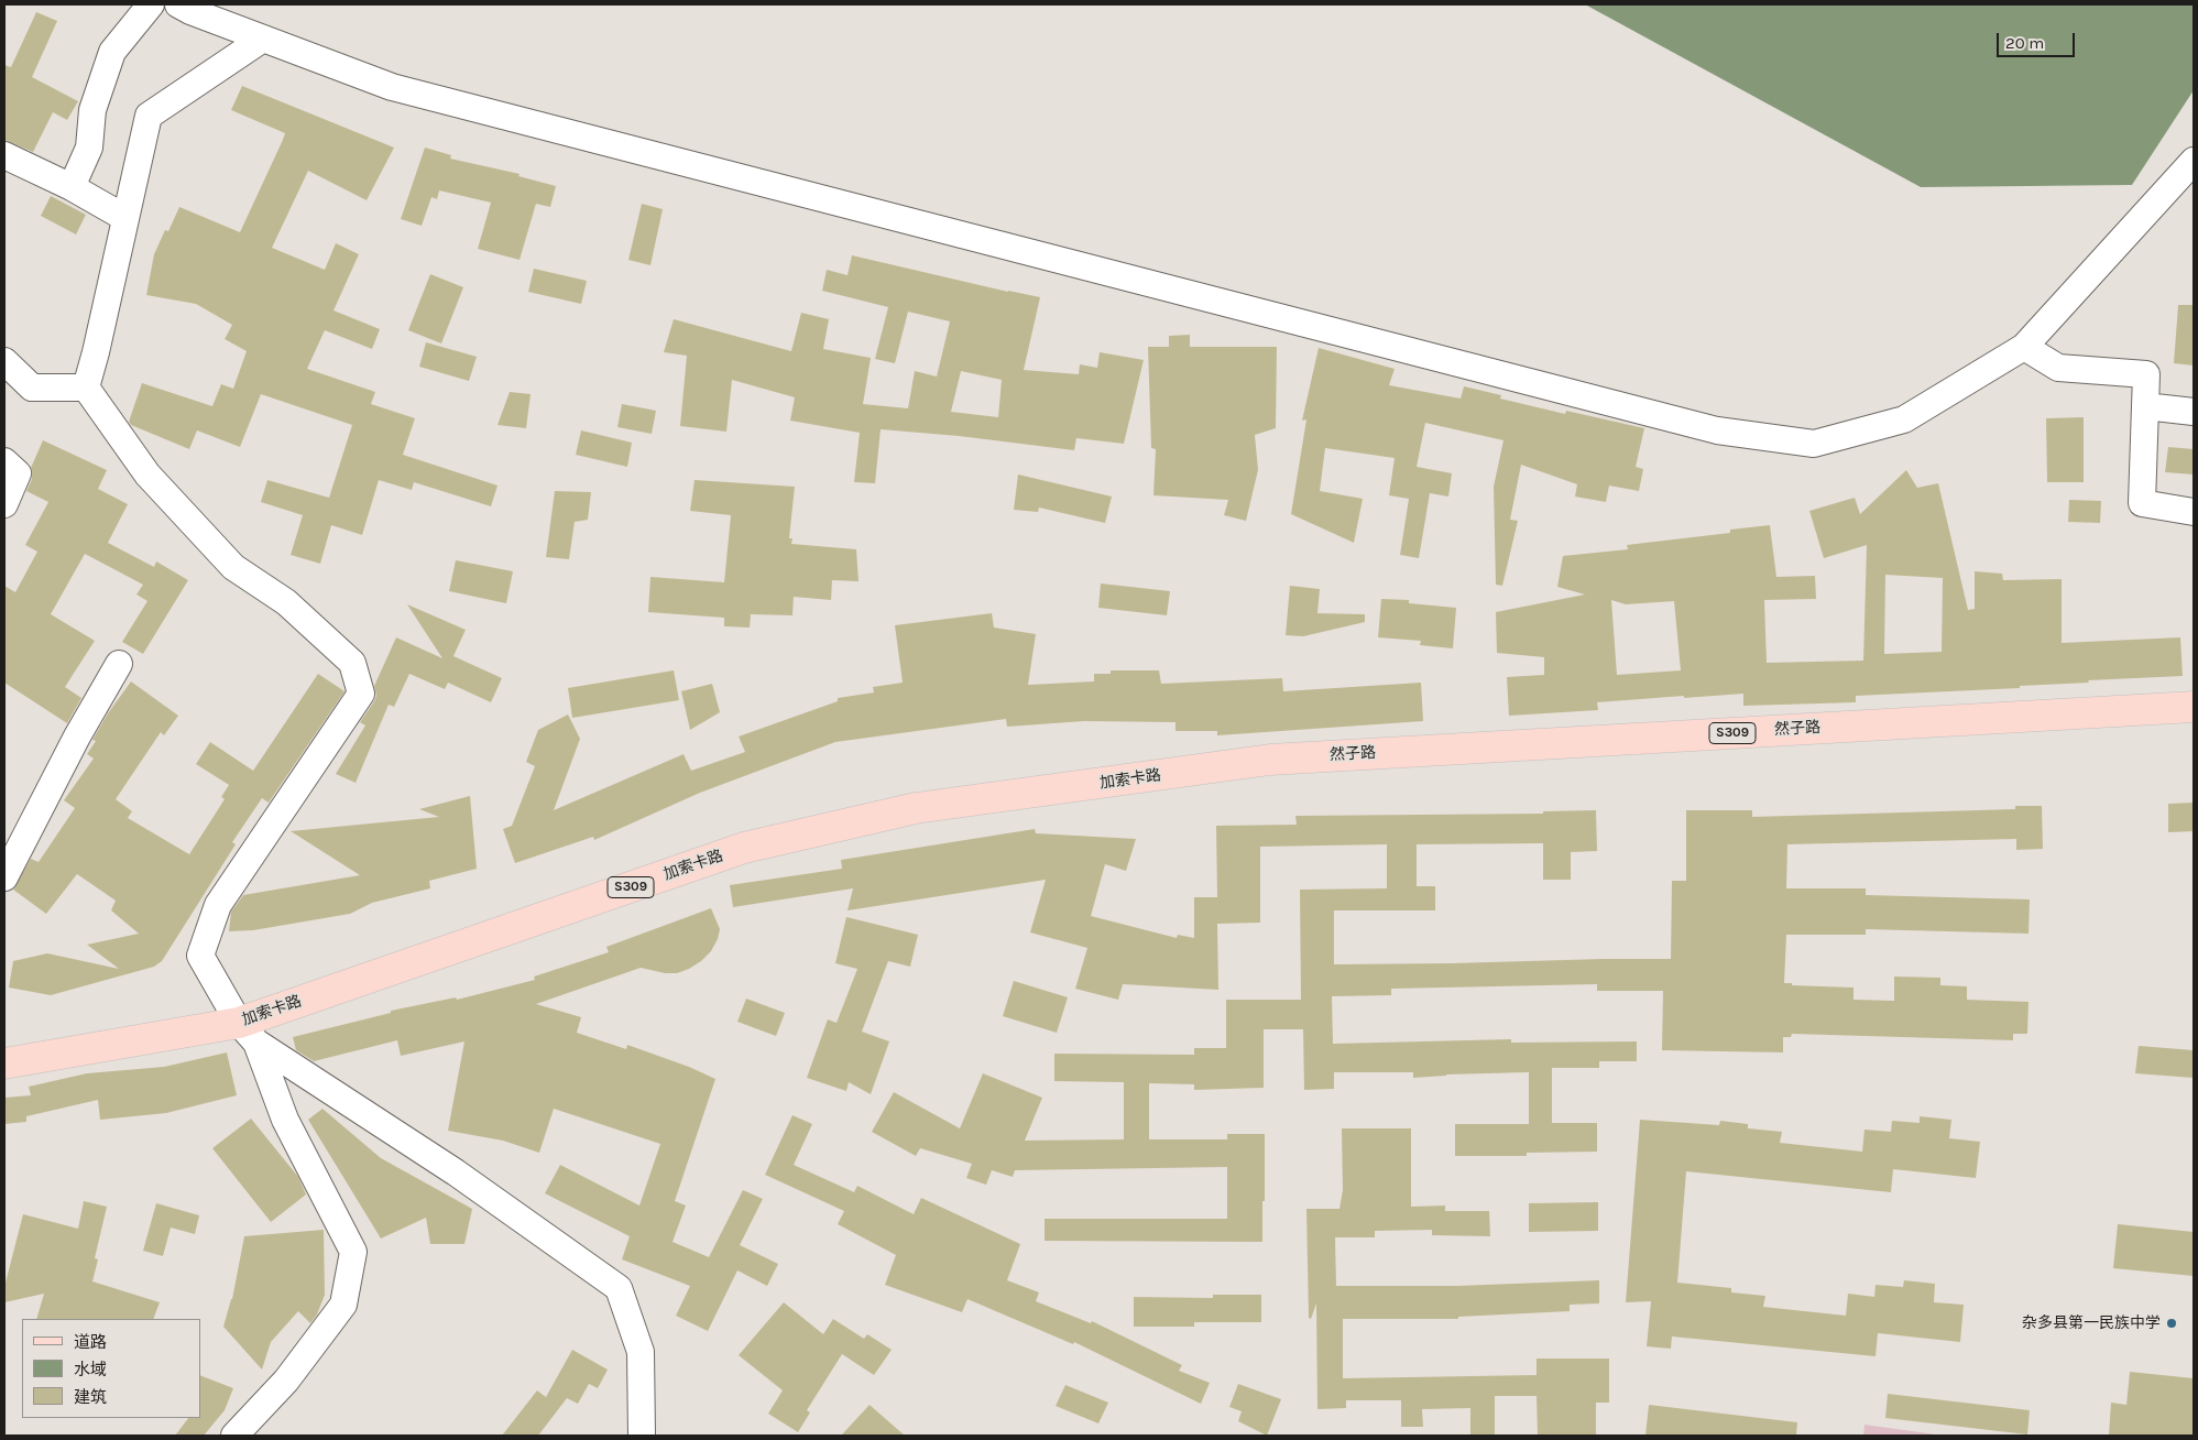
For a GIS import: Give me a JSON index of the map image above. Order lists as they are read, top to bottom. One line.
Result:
{"streets":{"main road":["然子路","S309","加索卡路"]},"crossings":[["然子路","加索卡路"]],"places":["杂多县第一民族中学"],"legend":["道路","水域","建筑"],"scale_bar":"20 m"}
